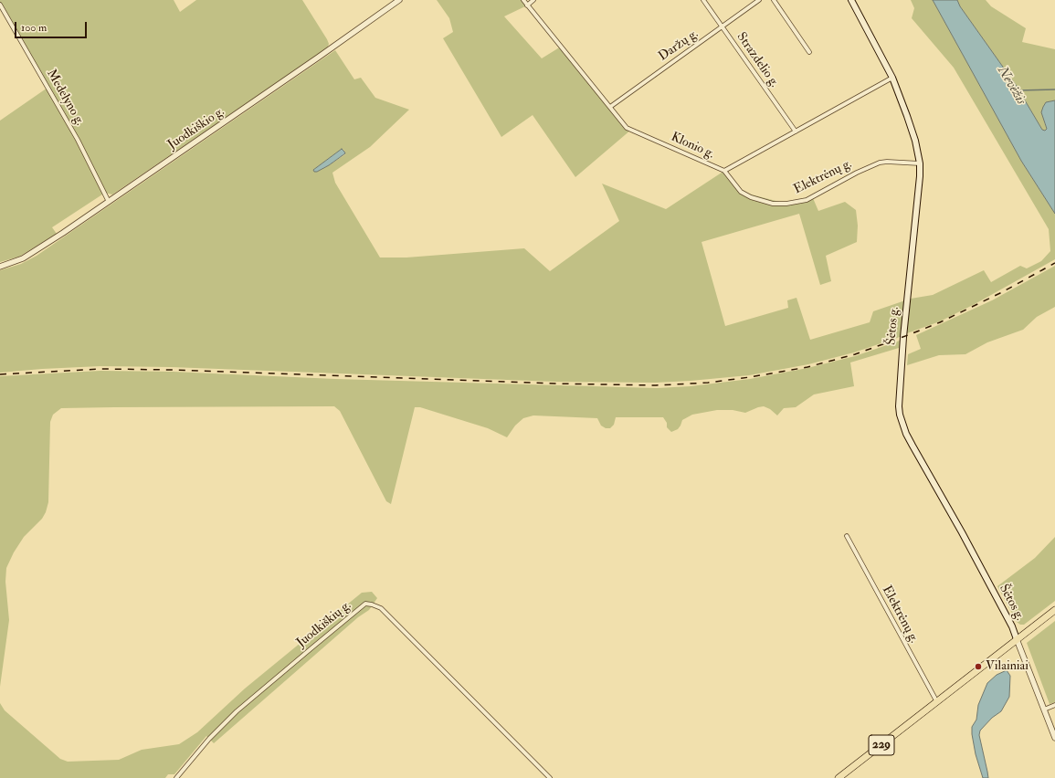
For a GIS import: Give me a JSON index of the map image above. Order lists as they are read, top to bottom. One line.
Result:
{"streets":{"main road":["Šėtos g.","229"],"street":["Daržų g.","Strazdelio g.","Medelyno g.","Juodkiškio g.","Klonio g.","Elektrėnų g.","Juodkiškių g."]},"crossings":[["Daržų g.","Strazdelio g."],["Daržų g.","Klonio g."],["Strazdelio g.","Klonio g."],["Medelyno g.","Juodkiškio g."],["Klonio g.","Elektrėnų g."],["Klonio g.","Šėtos g."],["Elektrėnų g.","Šėtos g."],["Elektrėnų g.","229"],["Šėtos g.","229"]],"water":["Nevėžis"],"places":["Vilainiai"],"scale_bar":"100 m"}
